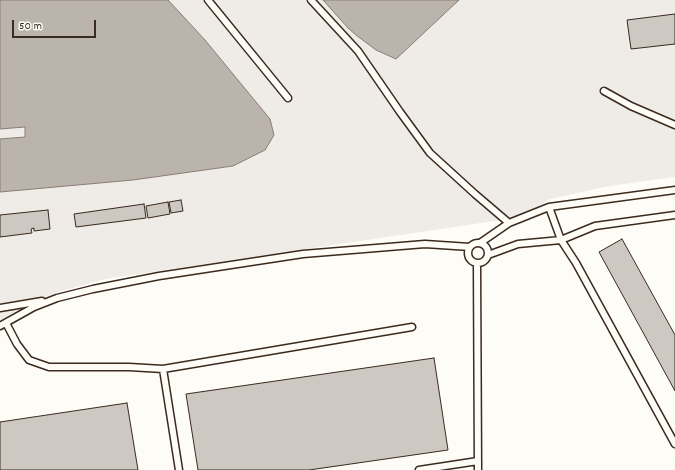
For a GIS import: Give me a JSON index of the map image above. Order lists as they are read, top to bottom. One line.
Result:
{"scale_bar":"50 m"}
